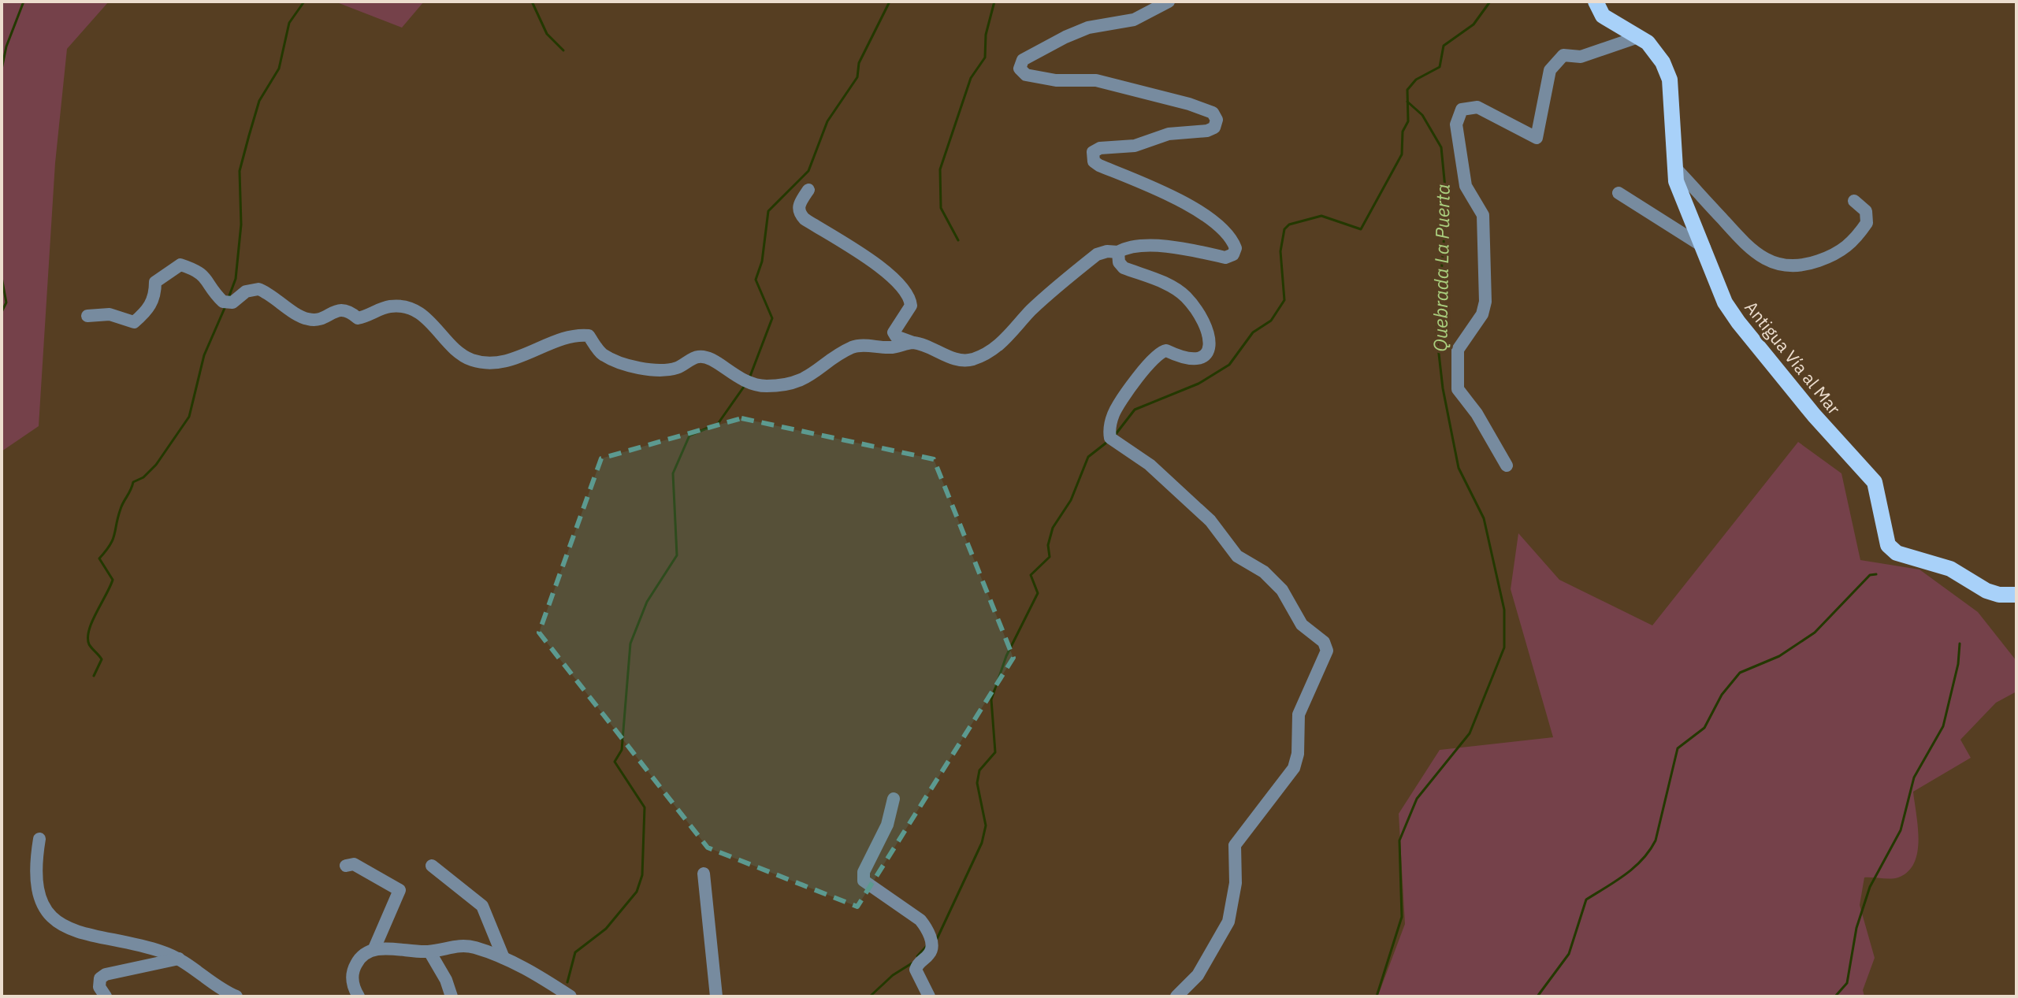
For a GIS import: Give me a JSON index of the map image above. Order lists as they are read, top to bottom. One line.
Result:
{"streets":{"main road":["Antigua Vía al Mar"]},"water":["Quebrada La Puerta"]}
